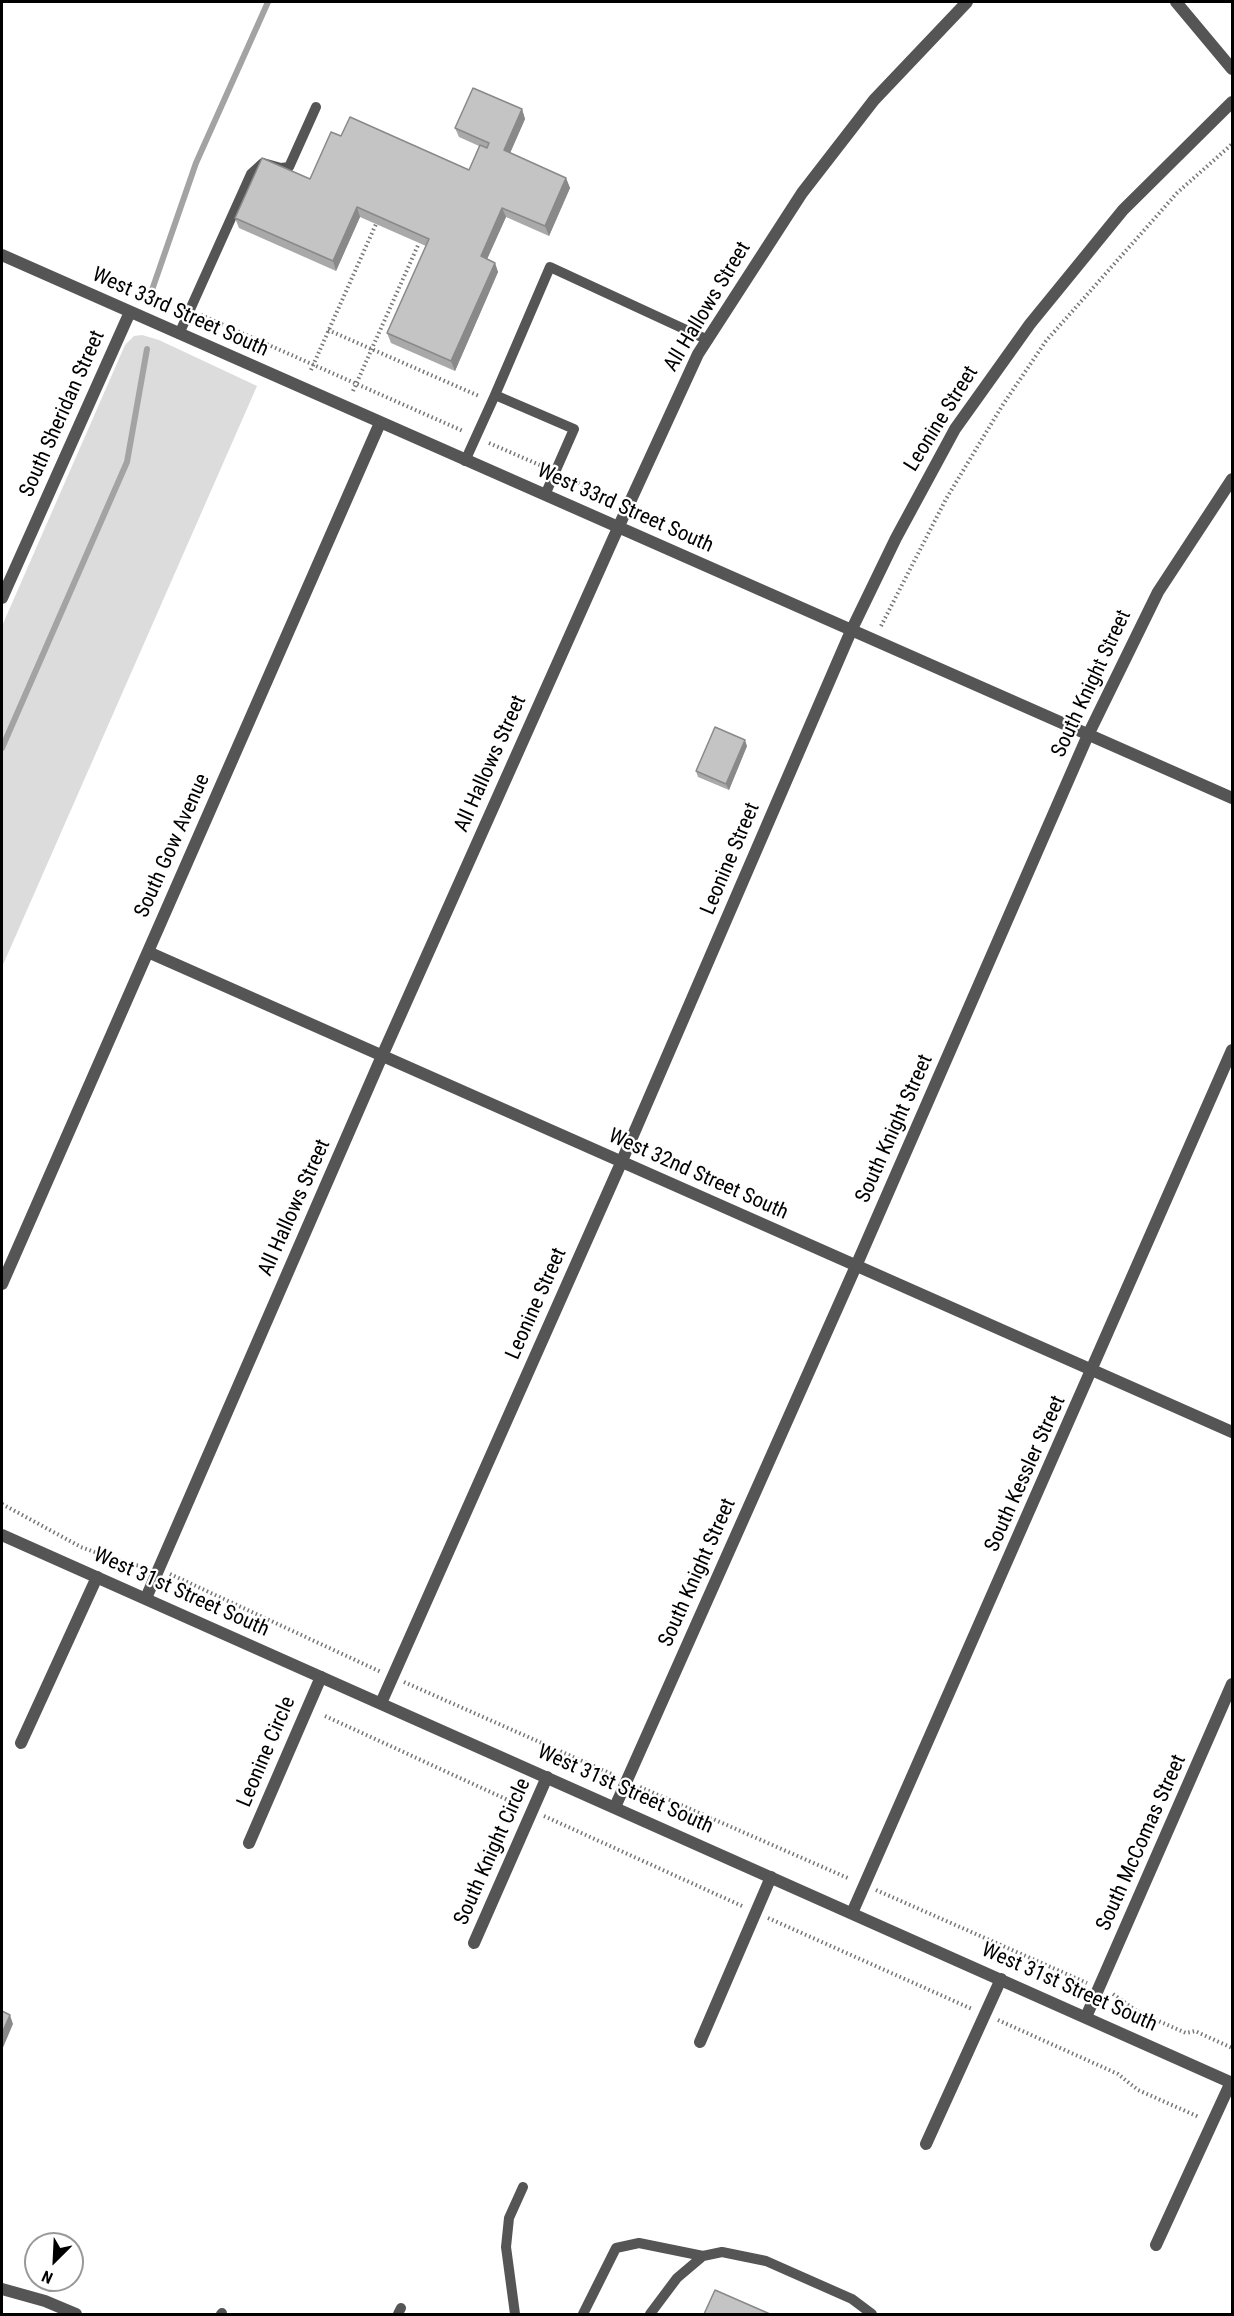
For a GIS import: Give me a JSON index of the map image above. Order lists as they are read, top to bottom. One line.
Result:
{"streets":{"street":["All Hallows Street","West 33rd Street South","South Sheridan Street","Leonine Street","South Knight Street","South Gow Avenue","West 32nd Street South","South Kessler Street","West 31st Street South","Leonine Circle","South McComas Street","South Knight Circle"]},"crossings":[["All Hallows Street","West 33rd Street South"],["All Hallows Street","West 32nd Street South"],["All Hallows Street","West 31st Street South"],["West 33rd Street South","South Sheridan Street"],["West 33rd Street South","Leonine Street"],["West 33rd Street South","South Knight Street"],["West 33rd Street South","South Gow Avenue"],["Leonine Street","West 32nd Street South"],["Leonine Street","West 31st Street South"],["South Knight Street","West 32nd Street South"],["South Knight Street","West 31st Street South"],["South Gow Avenue","West 32nd Street South"],["West 32nd Street South","South Kessler Street"],["South Kessler Street","West 31st Street South"],["West 31st Street South","Leonine Circle"],["West 31st Street South","South McComas Street"],["West 31st Street South","South Knight Circle"]],"north":"bottom left"}
